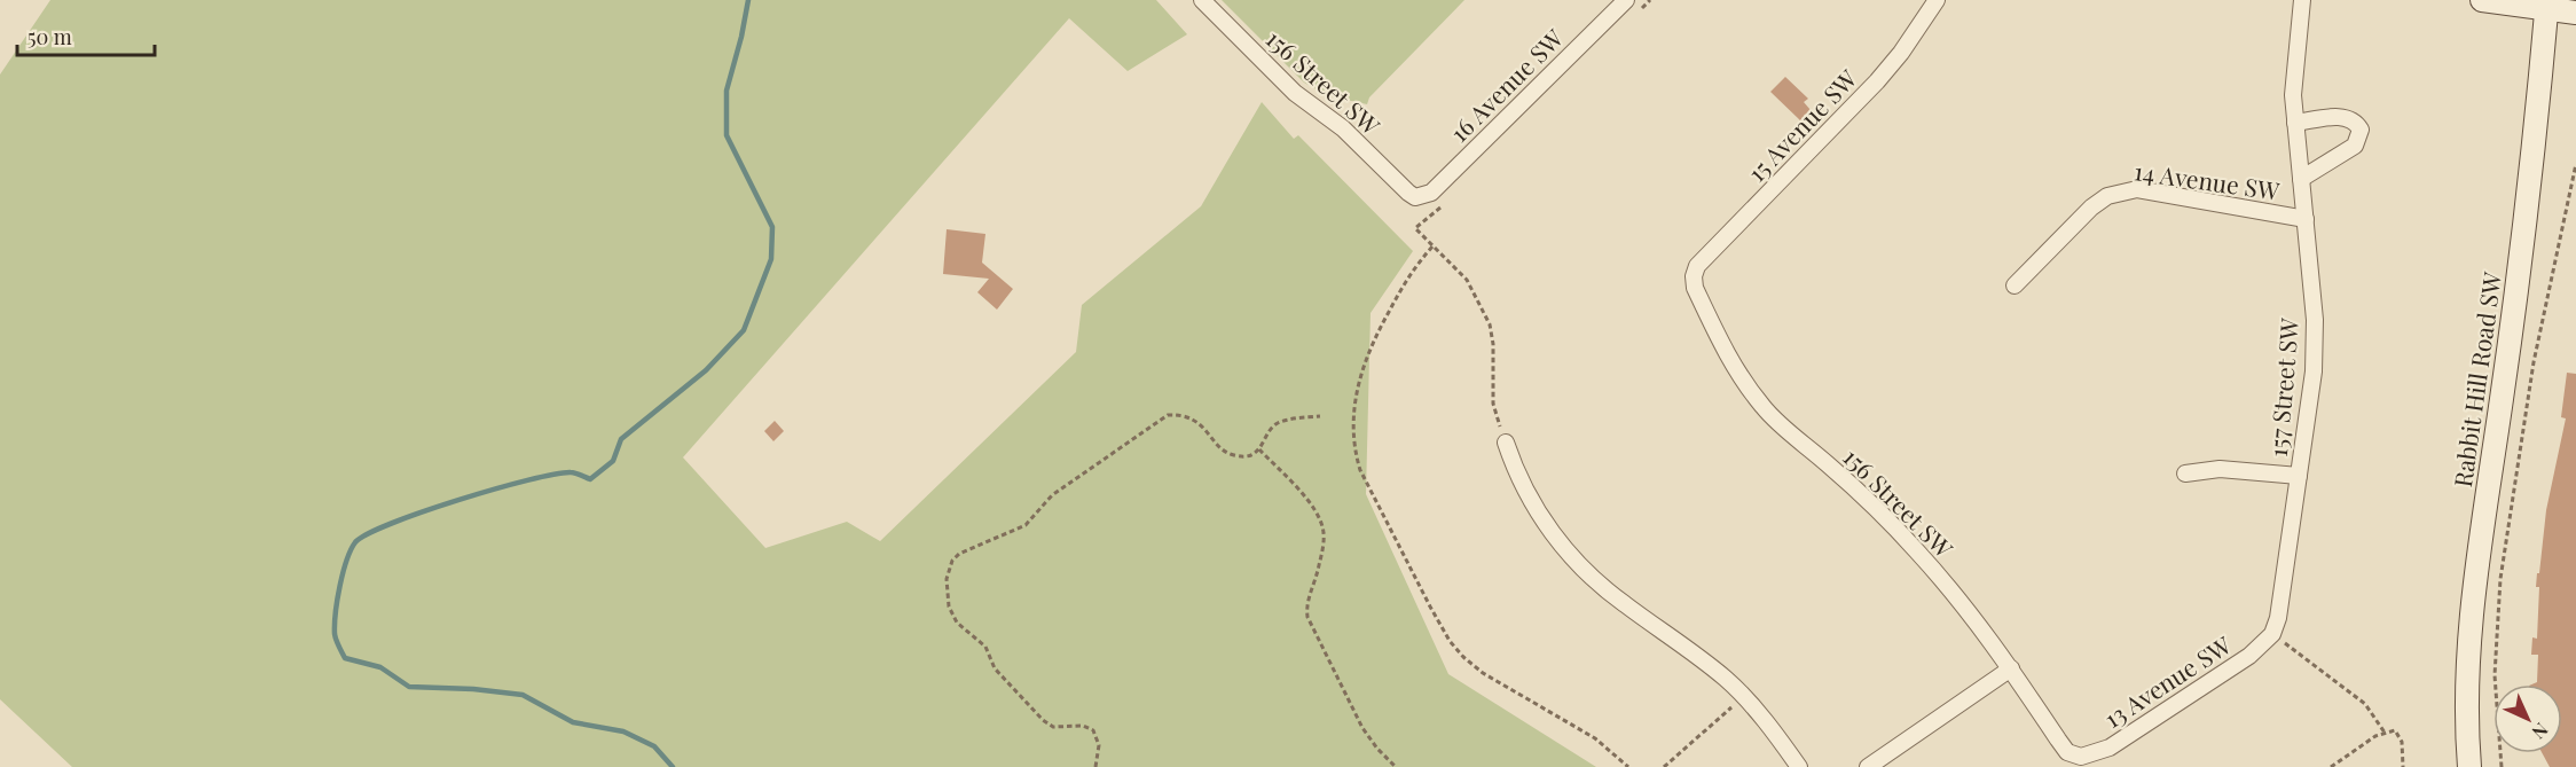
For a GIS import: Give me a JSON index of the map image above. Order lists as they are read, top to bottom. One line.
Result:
{"streets":{"main road":["Rabbit Hill Road SW"],"street":["156 Street SW","16 Avenue SW","15 Avenue SW","14 Avenue SW","157 Street SW","13 Avenue SW"]},"crossings":[["156 Street SW","16 Avenue SW"],["156 Street SW","15 Avenue SW"],["156 Street SW","13 Avenue SW"],["14 Avenue SW","157 Street SW"],["157 Street SW","13 Avenue SW"]],"scale_bar":"50 m","north":"bottom right"}
